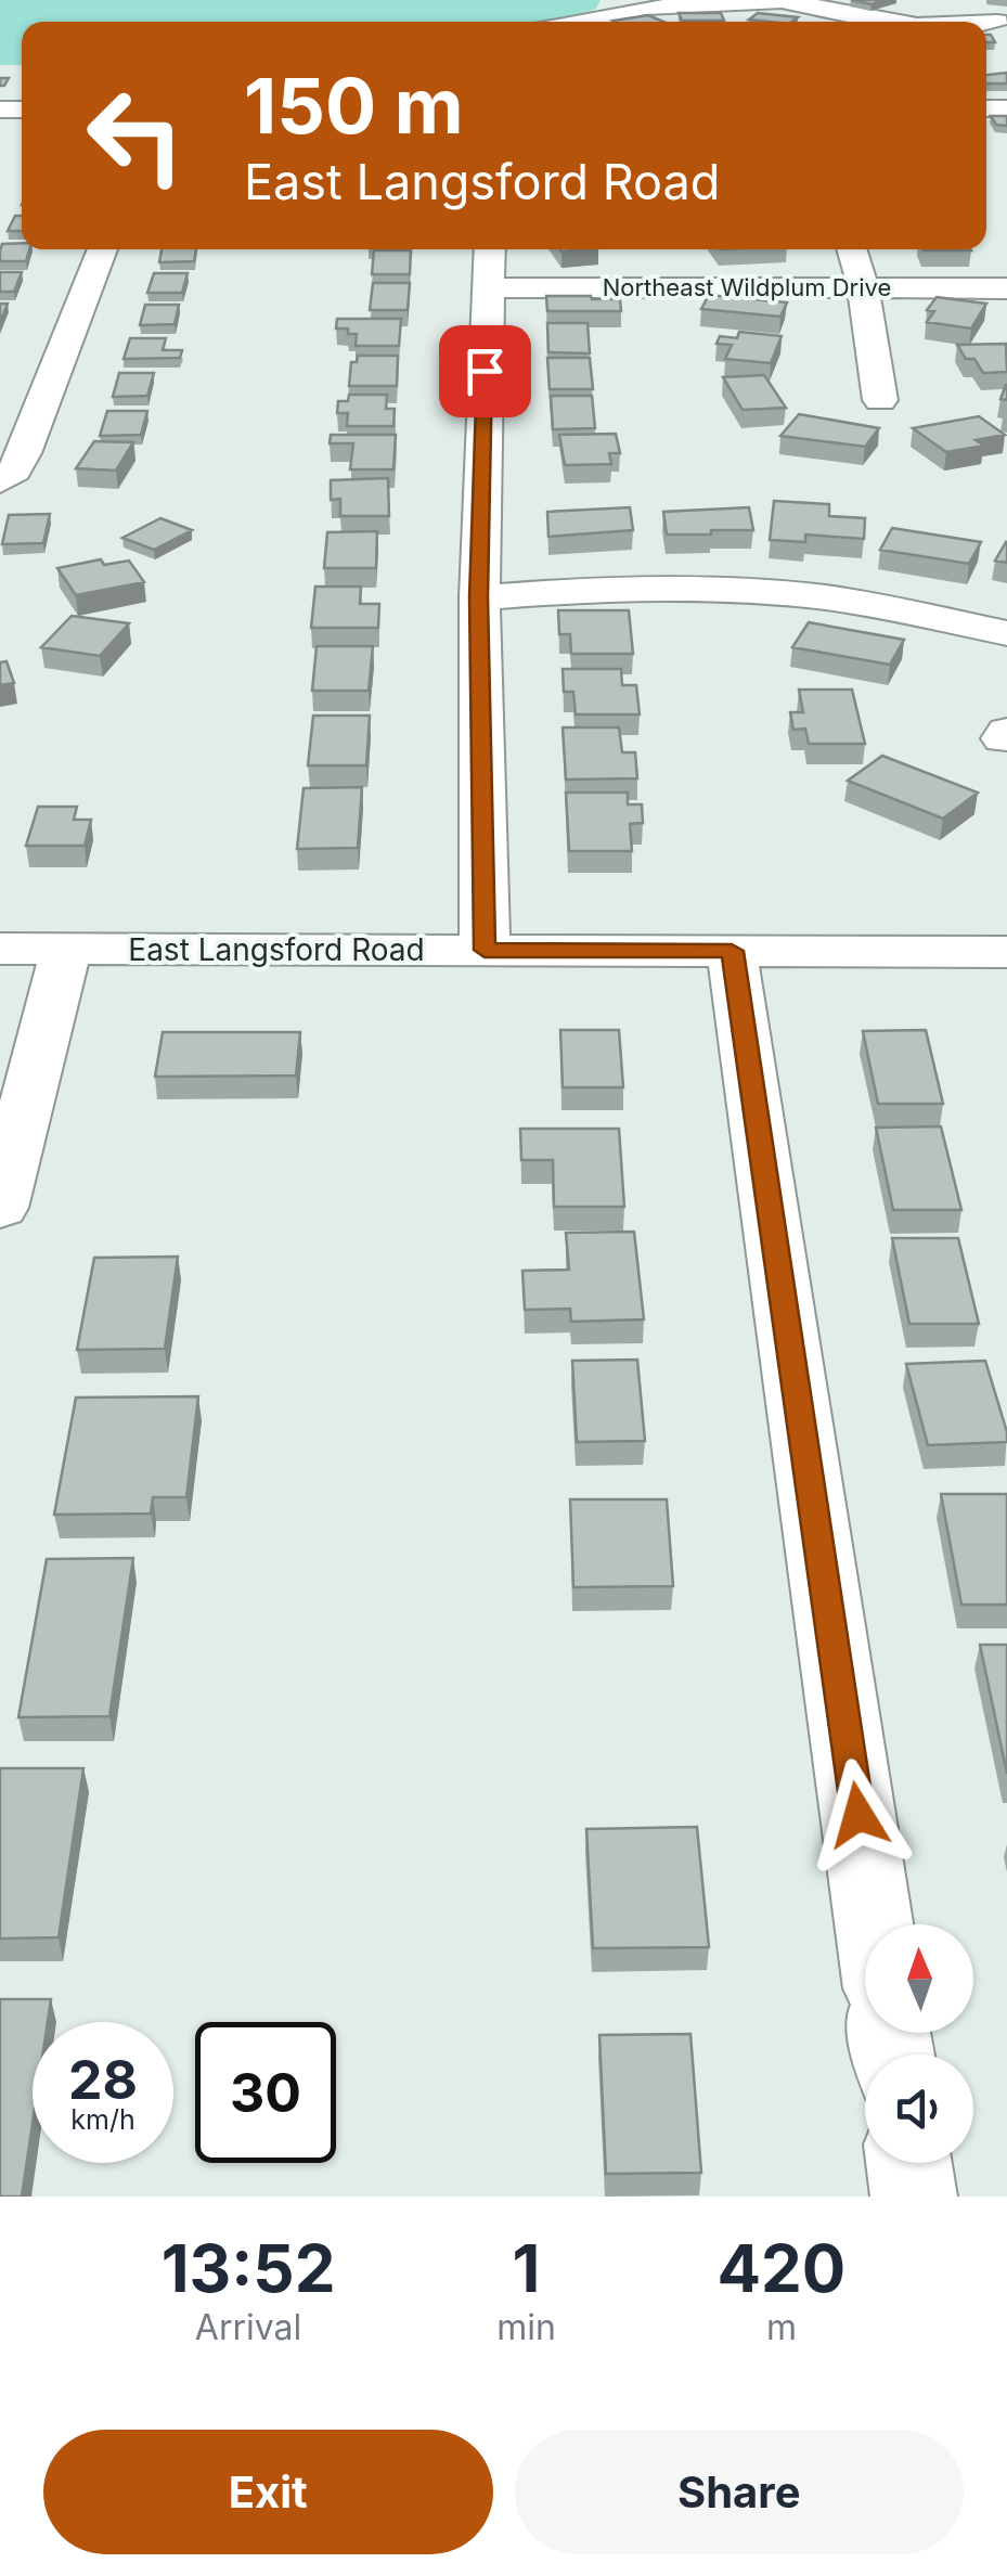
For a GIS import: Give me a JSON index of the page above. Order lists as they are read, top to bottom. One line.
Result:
{"streets":{"street":["Northeast Wildplum Drive","East Langsford Road"]},"north":"top","page":{"turn":["150 m","East Langsford Road"],"speed":"28 km/h","limit":"30","eta":["13:52","Arrival","1","min","420","m"],"buttons":["Exit","Share"]}}
